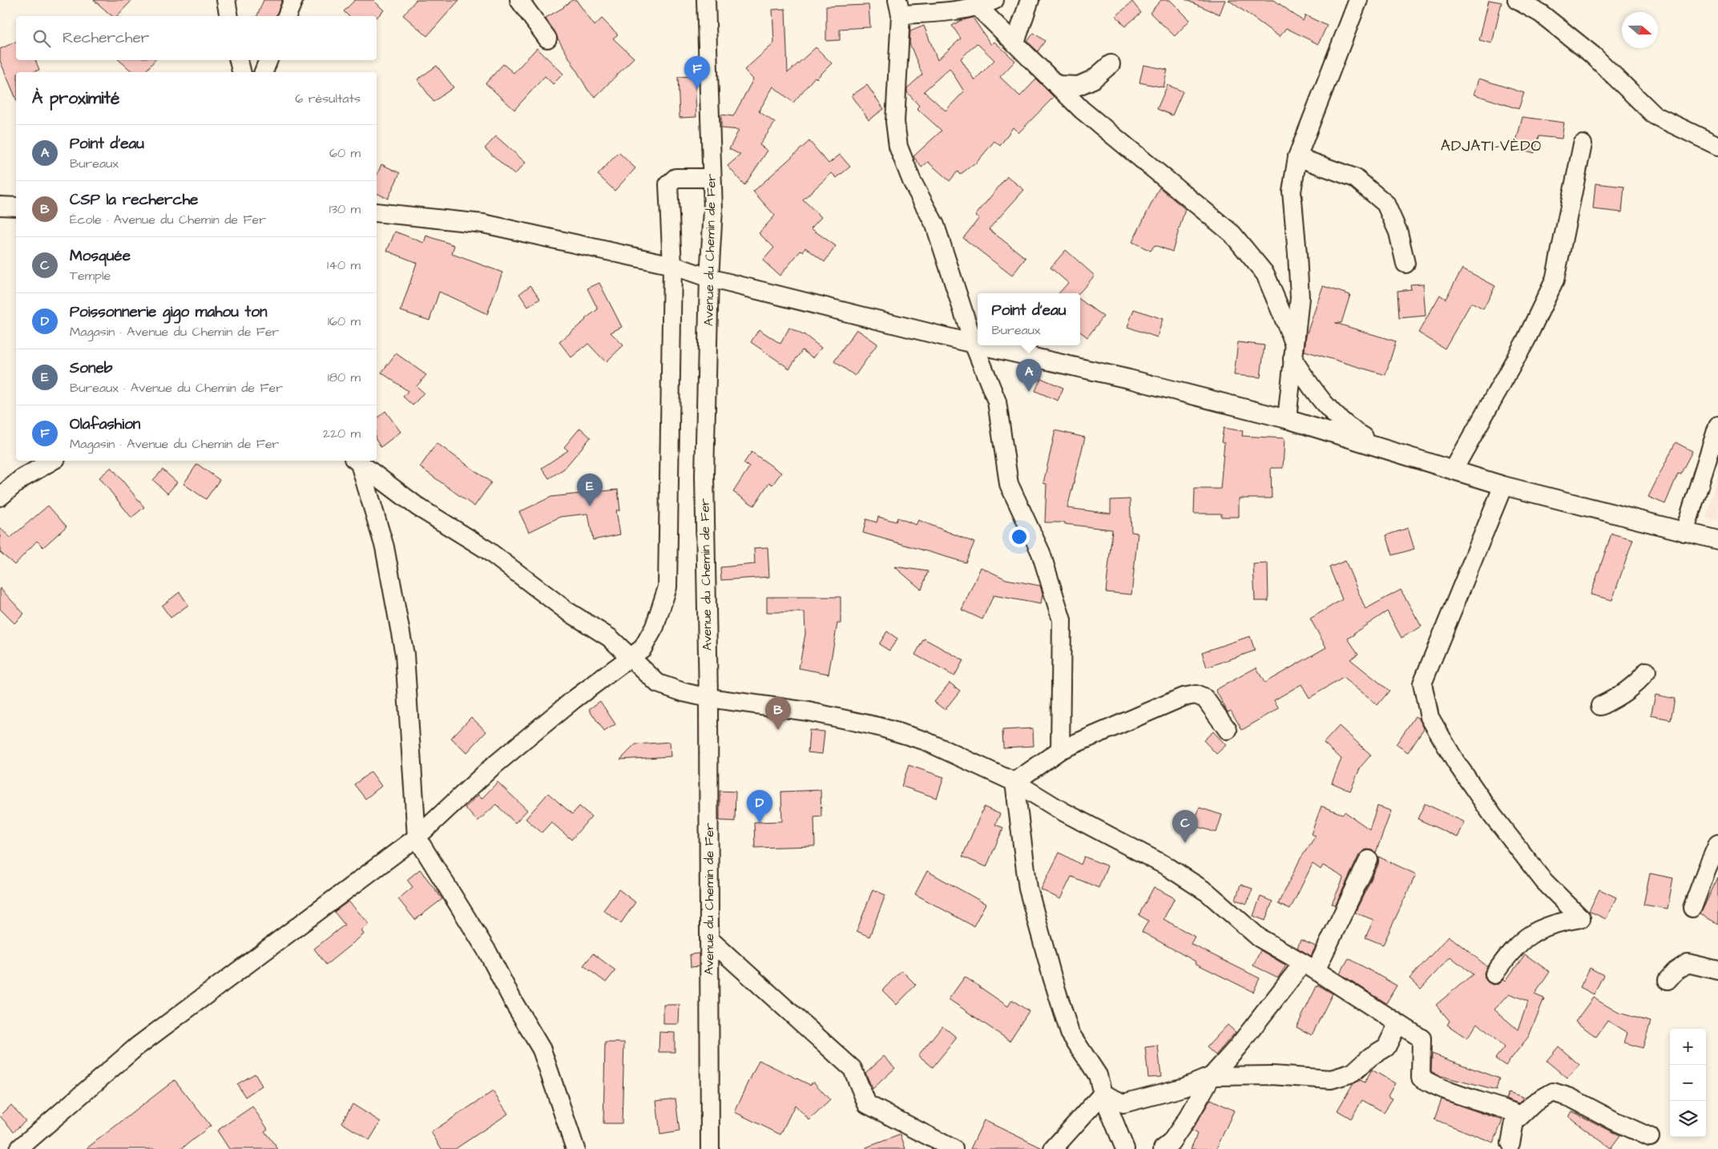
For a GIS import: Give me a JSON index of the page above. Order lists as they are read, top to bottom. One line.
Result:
{"streets":{"street":["Avenue du Chemin de Fer"]},"districts":["ADJATI-VÈDO"],"north":"right","page":{"search":"Rechercher","pins":["F","A","E","B","D","C"],"heading":["À proximité","6 résultats"],"list":[{"mark":"A","name":"Point d'eau","note":"Bureaux","value":"60 m"},{"mark":"B","name":"CSP la recherche","note":"École · Avenue du Chemin de Fer","value":"130 m"},{"mark":"C","name":"Mosquée","note":"Temple","value":"140 m"},{"mark":"D","name":"Poissonnerie gigo mahou ton","note":"Magasin · Avenue du Chemin de Fer","value":"160 m"},{"mark":"E","name":"Soneb","note":"Bureaux · Avenue du Chemin de Fer","value":"180 m"},{"mark":"F","name":"Olafashion","note":"Magasin · Avenue du Chemin de Fer","value":"220 m"}],"popup":["Point d'eau","Bureaux"],"map_buttons":["+","−"]}}
